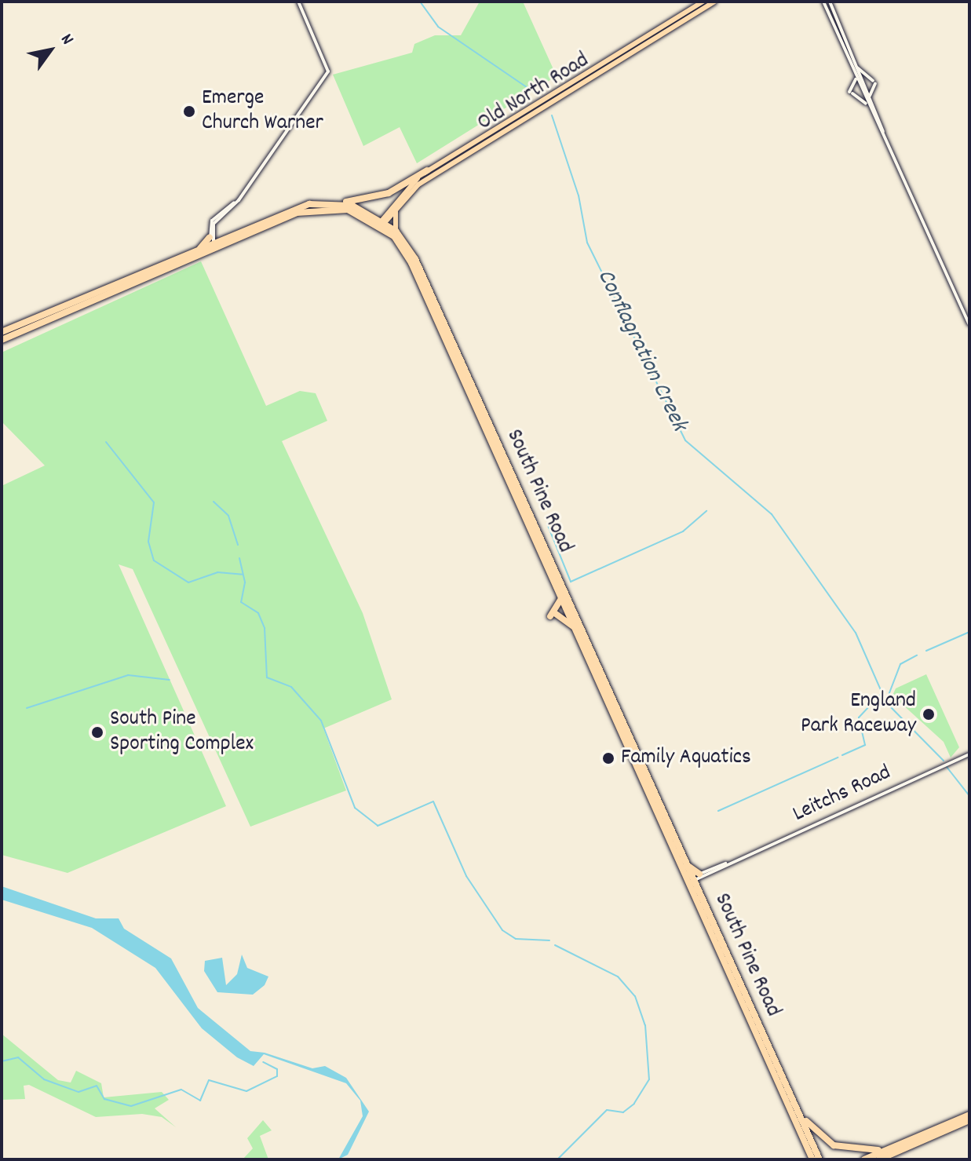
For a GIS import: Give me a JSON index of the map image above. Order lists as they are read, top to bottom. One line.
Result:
{"streets":{"highway":["South Pine Road"],"main road":["Old North Road"],"street":["Leitchs Road"]},"crossings":[["Old North Road","South Pine Road"],["South Pine Road","Leitchs Road"]],"water":["Conflagration Creek"],"places":["Emerge Church Warner","England Park Raceway","South Pine Sporting Complex","Family Aquatics"],"north":"top right"}
